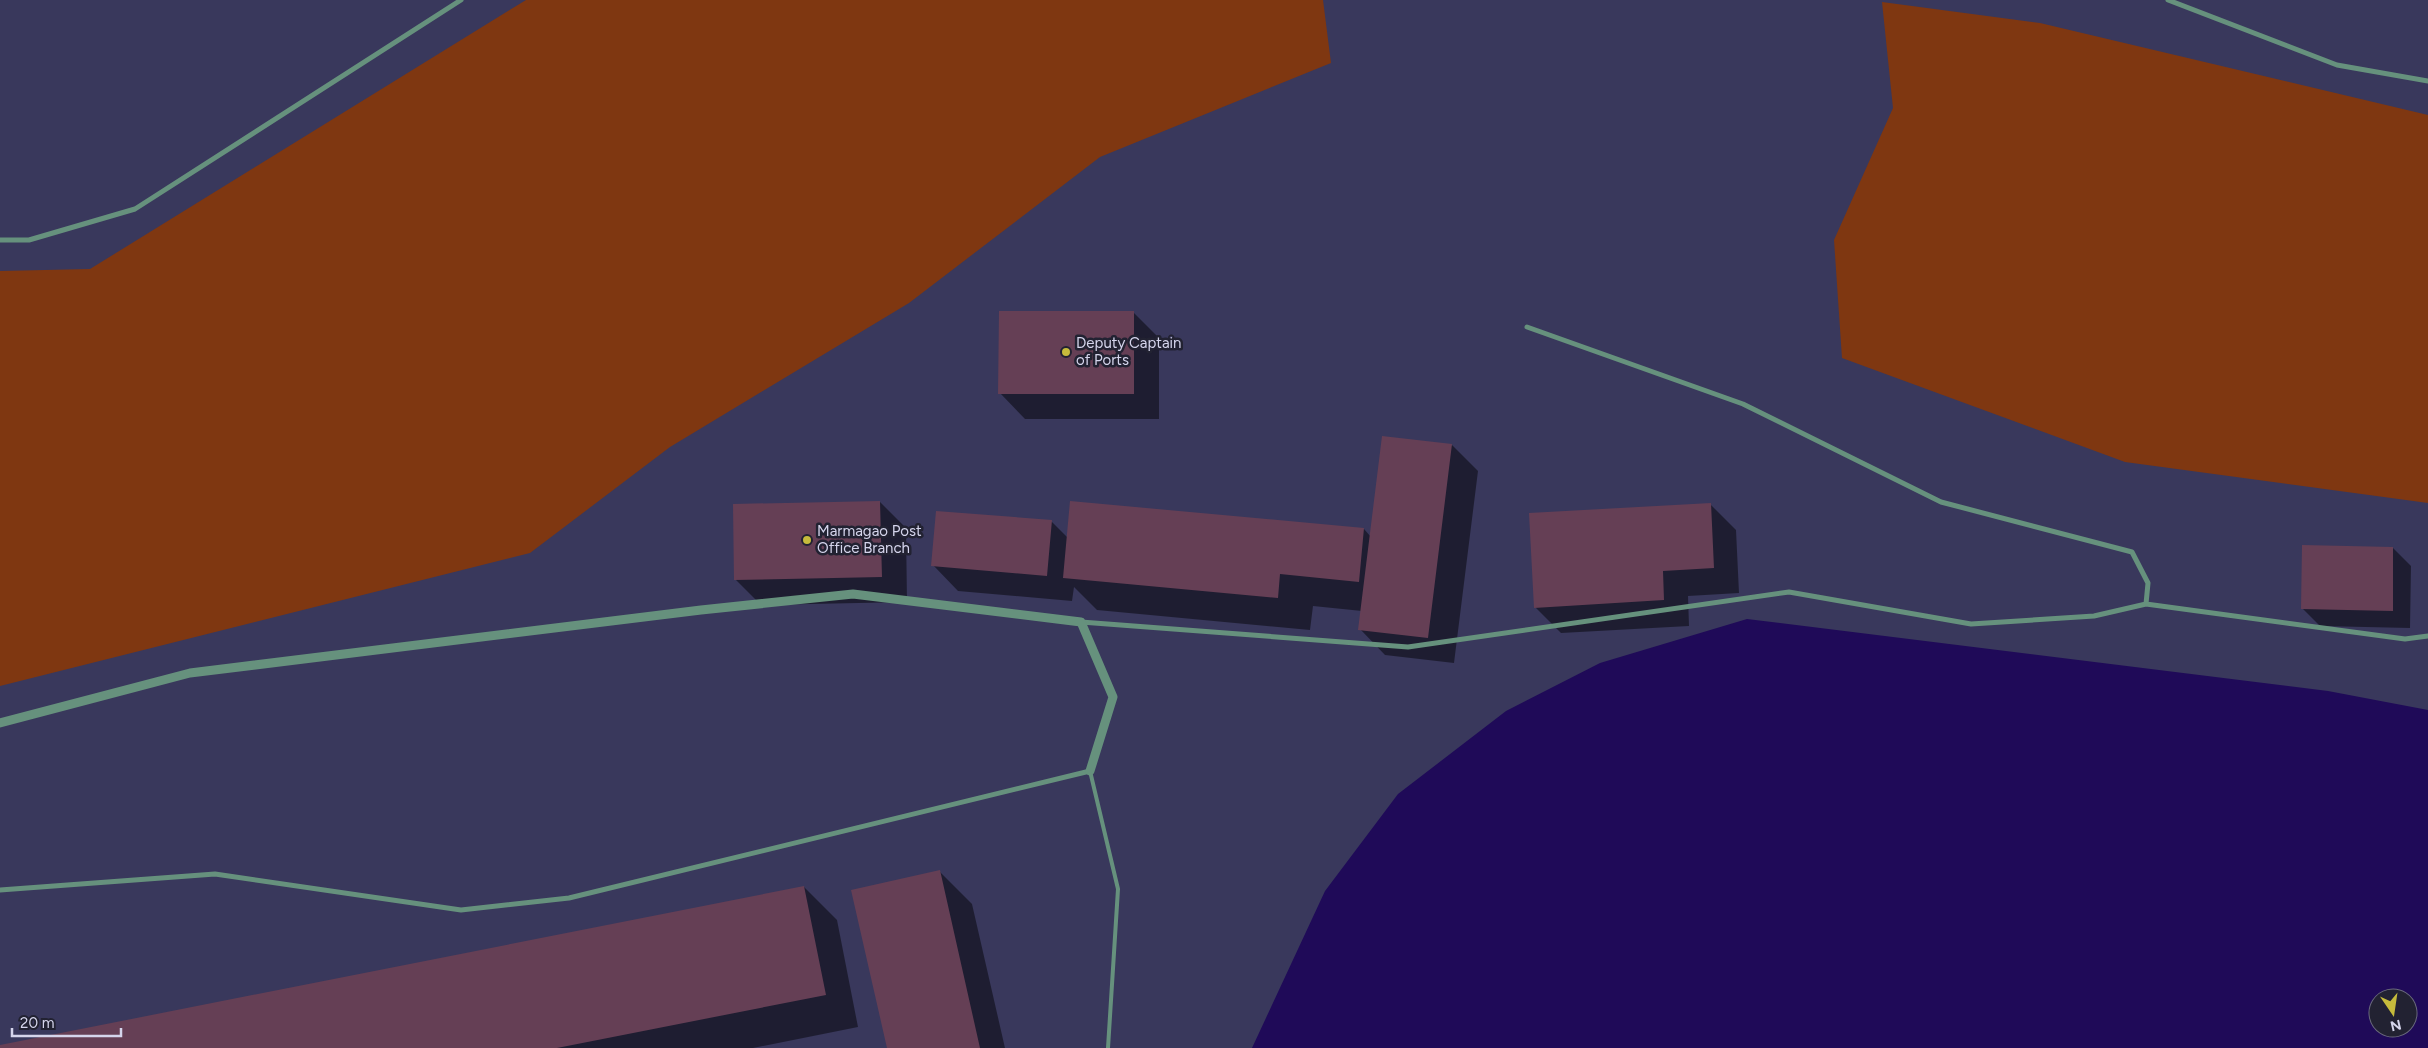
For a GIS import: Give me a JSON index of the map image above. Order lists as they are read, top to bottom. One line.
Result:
{"places":["Deputy Captain of Ports","Marmagao Post Office Branch"],"scale_bar":"20 m","north":"bottom"}
